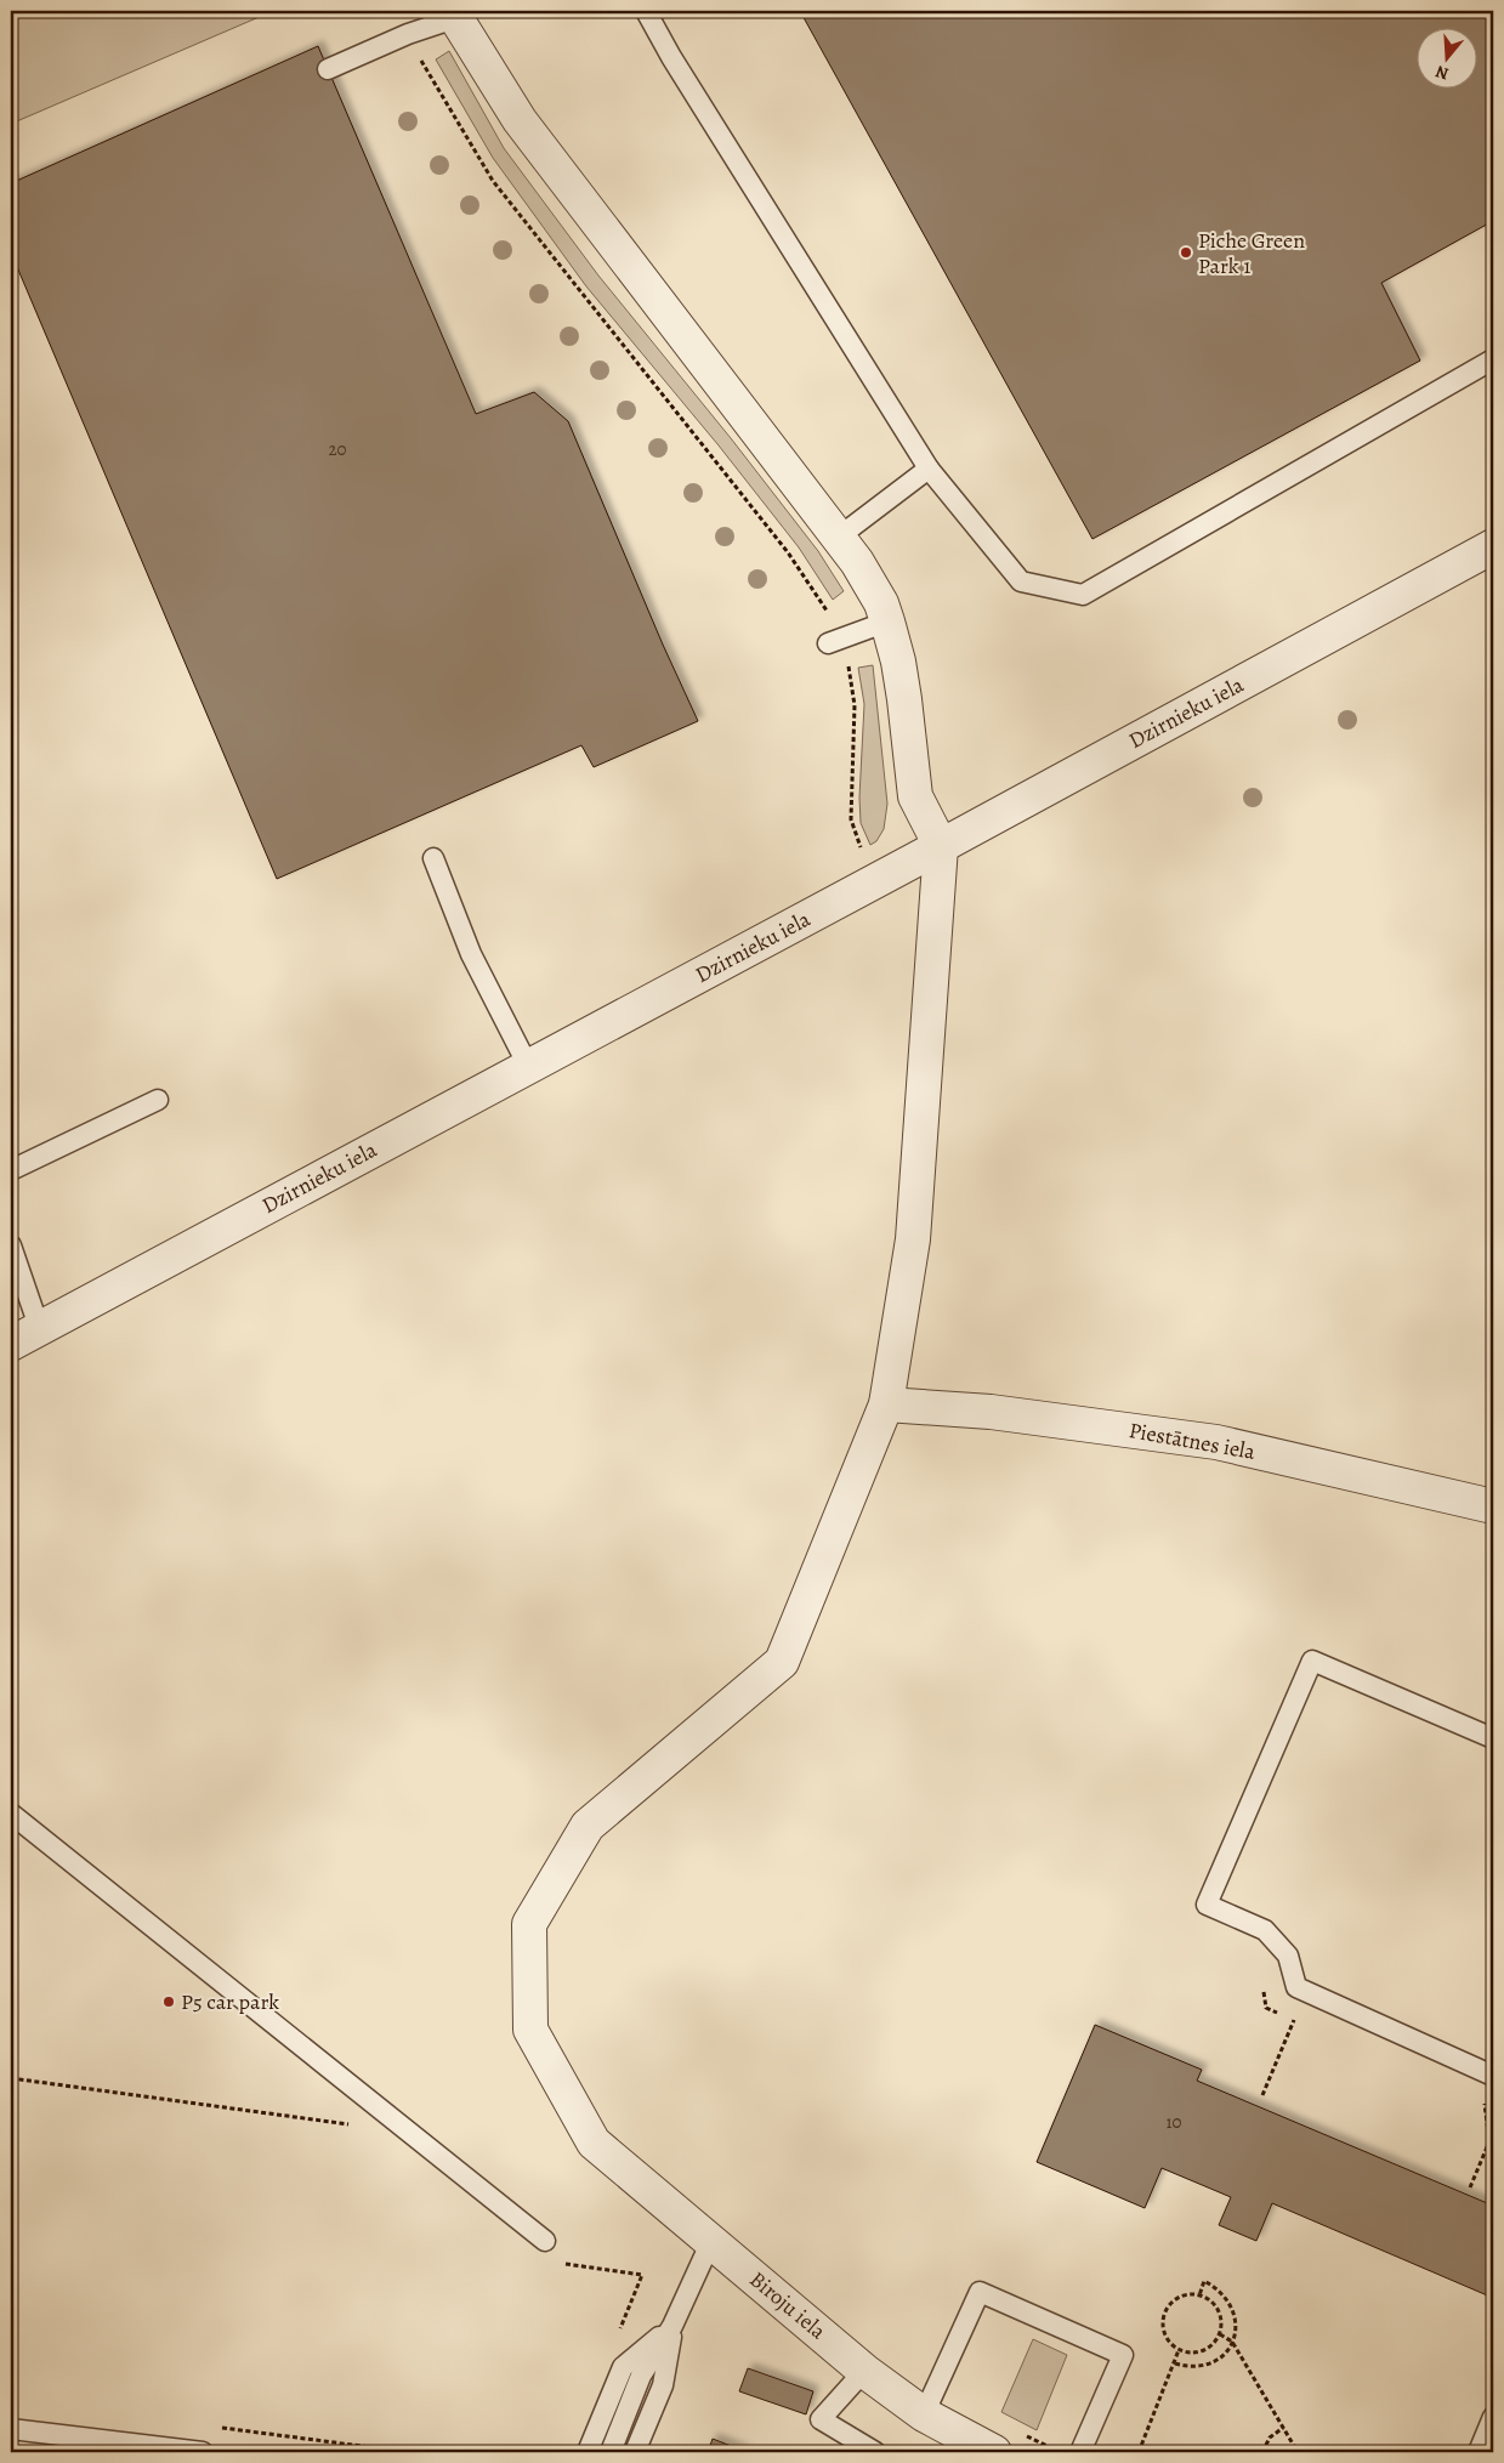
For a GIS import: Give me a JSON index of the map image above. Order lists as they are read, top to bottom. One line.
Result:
{"streets":{"street":["Dzirnieku iela","Piestātnes iela","Biroju iela"]},"crossings":[["Piestātnes iela","Biroju iela"]],"places":["Piche Green Park 1","P5 car park"],"house_numbers":["20","10"],"north":"bottom"}
